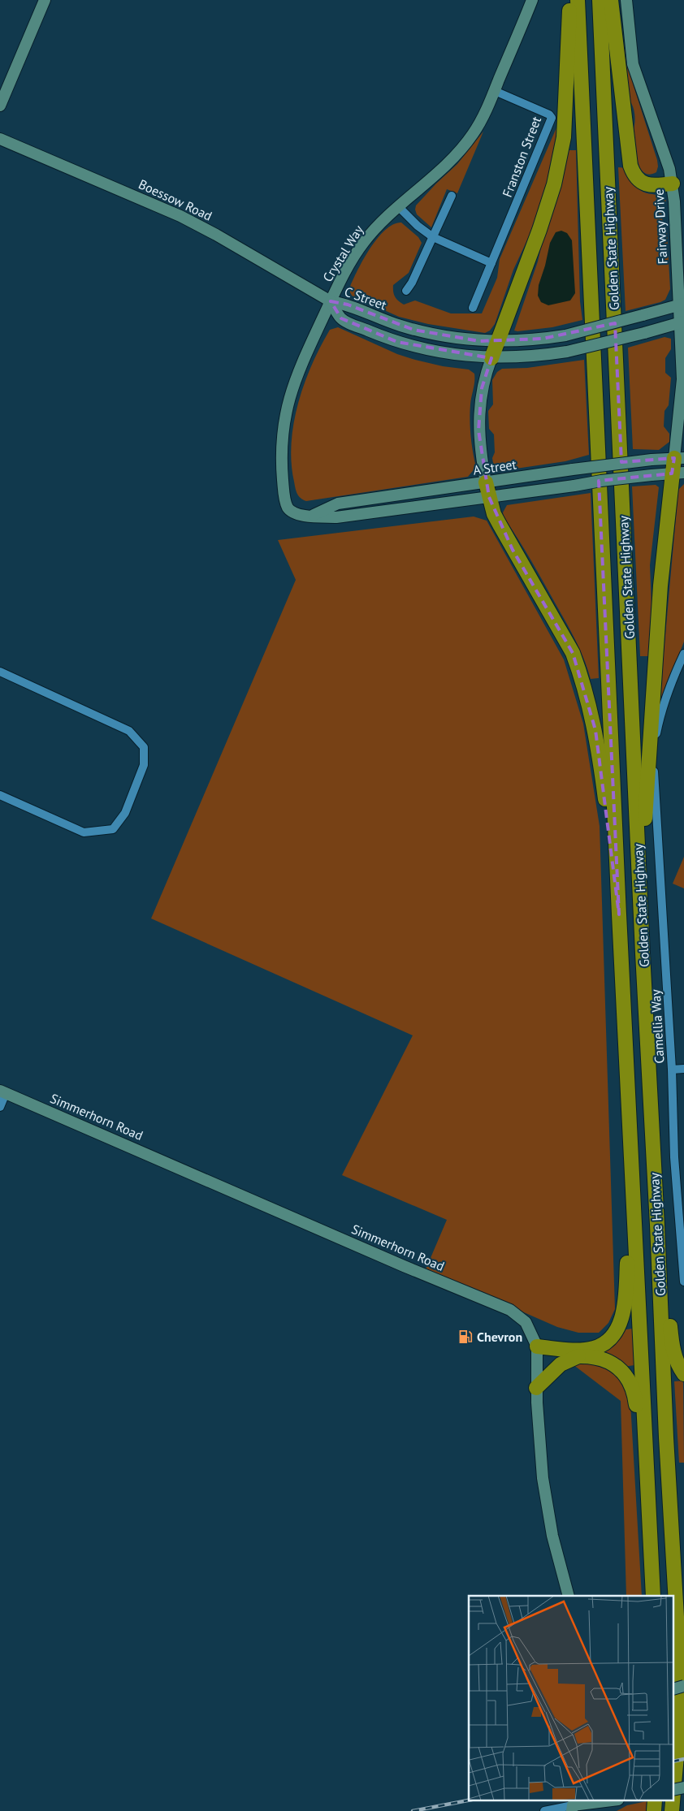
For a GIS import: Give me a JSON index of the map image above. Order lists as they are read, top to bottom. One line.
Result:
{"streets":{"highway":["Golden State Highway"],"street":["Franston Street","Boessow Road","Fairway Drive","Crystal Way","C Street","A Street","Camellia Way","Simmerhorn Road"]},"crossings":[["Franston Street","Crystal Way"],["Boessow Road","Crystal Way"],["Boessow Road","C Street"],["Fairway Drive","C Street"],["Fairway Drive","A Street"],["Crystal Way","C Street"],["Crystal Way","A Street"]],"places":{"fuel station":["Chevron"]}}
